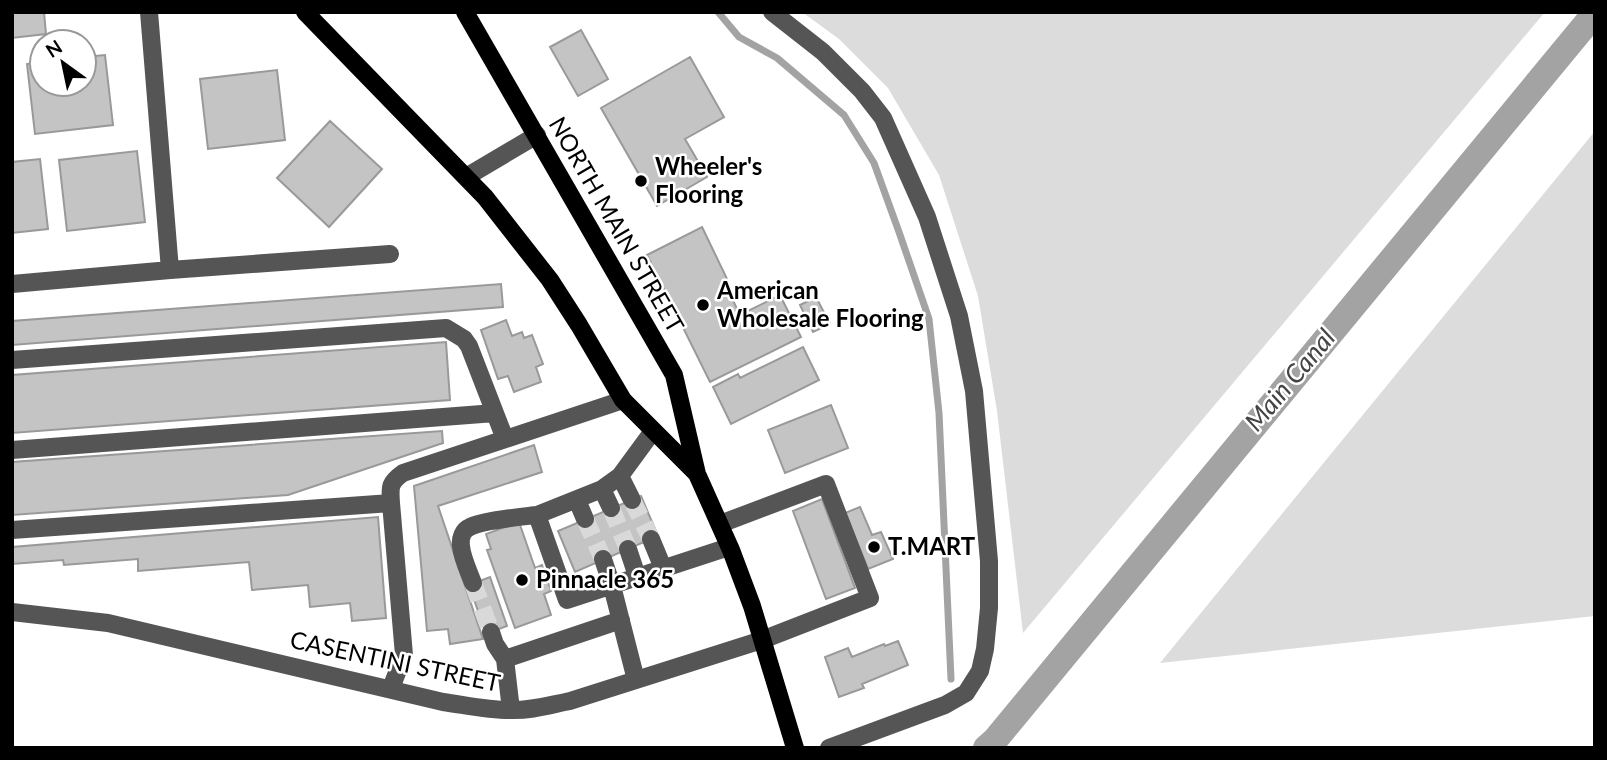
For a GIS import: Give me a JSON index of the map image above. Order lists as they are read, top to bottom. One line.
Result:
{"streets":{"main road":["NORTH MAIN STREET"],"street":["CASENTINI STREET"]},"crossings":[["NORTH MAIN STREET","CASENTINI STREET"]],"water":["Main Canal"],"places":["Wheeler's Flooring","American Wholesale Flooring","T.MART","Pinnacle 365"],"north":"top left"}
